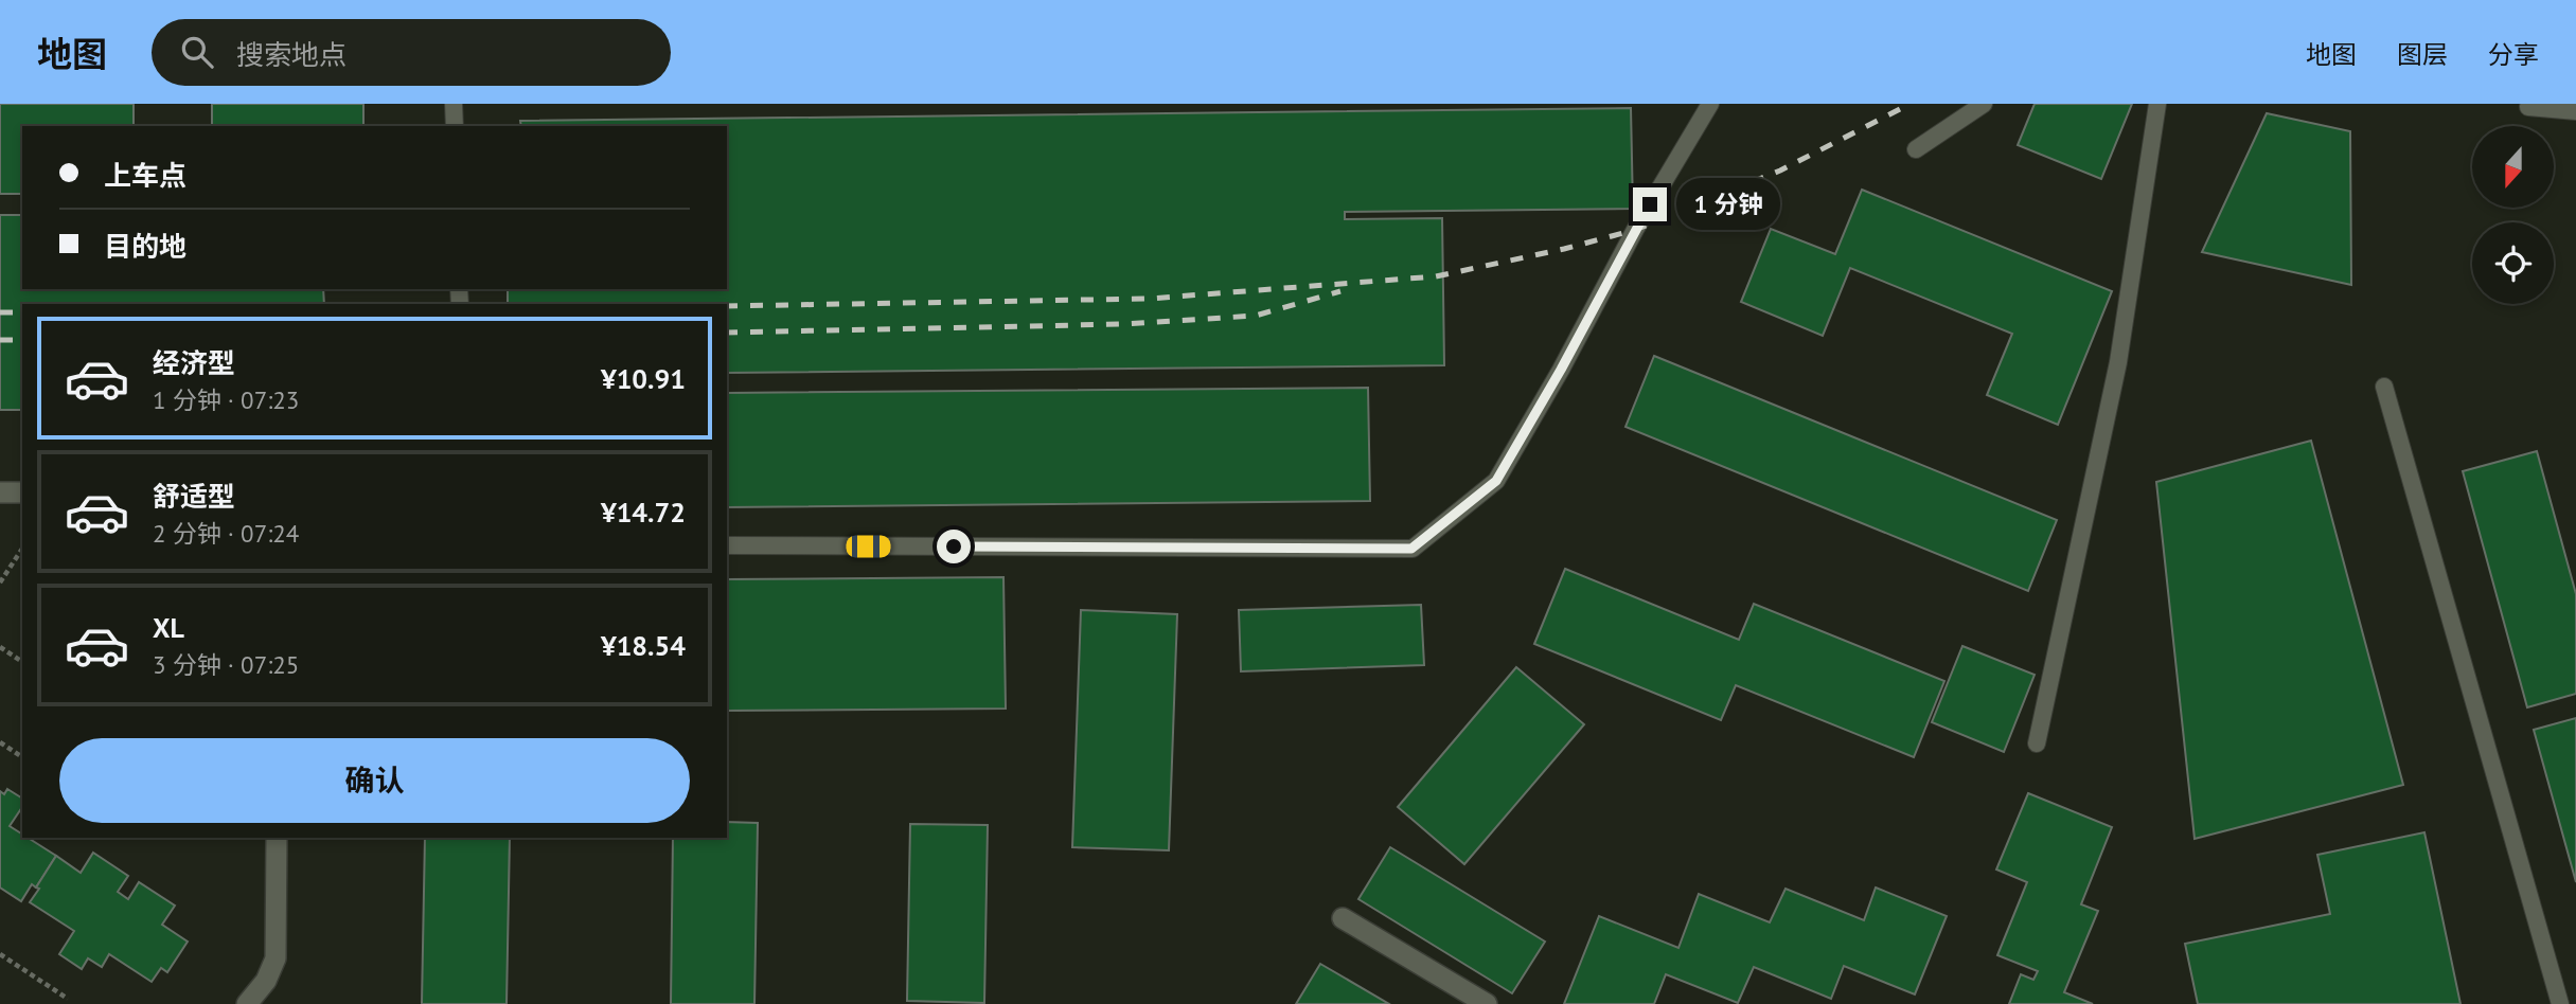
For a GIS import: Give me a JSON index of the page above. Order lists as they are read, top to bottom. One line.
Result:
{"north":"bottom","page":{"header":"地图","search":"搜索地点","nav":["地图","图层","分享"],"banner":["上车点","目的地"],"bubble":"1 分钟","list":[{"name":"经济型","note":"1 分钟 · 07:23","value":"¥10.91"},{"name":"舒适型","note":"2 分钟 · 07:24","value":"¥14.72"},{"name":"XL","note":"3 分钟 · 07:25","value":"¥18.54"}],"buttons":"确认"}}
